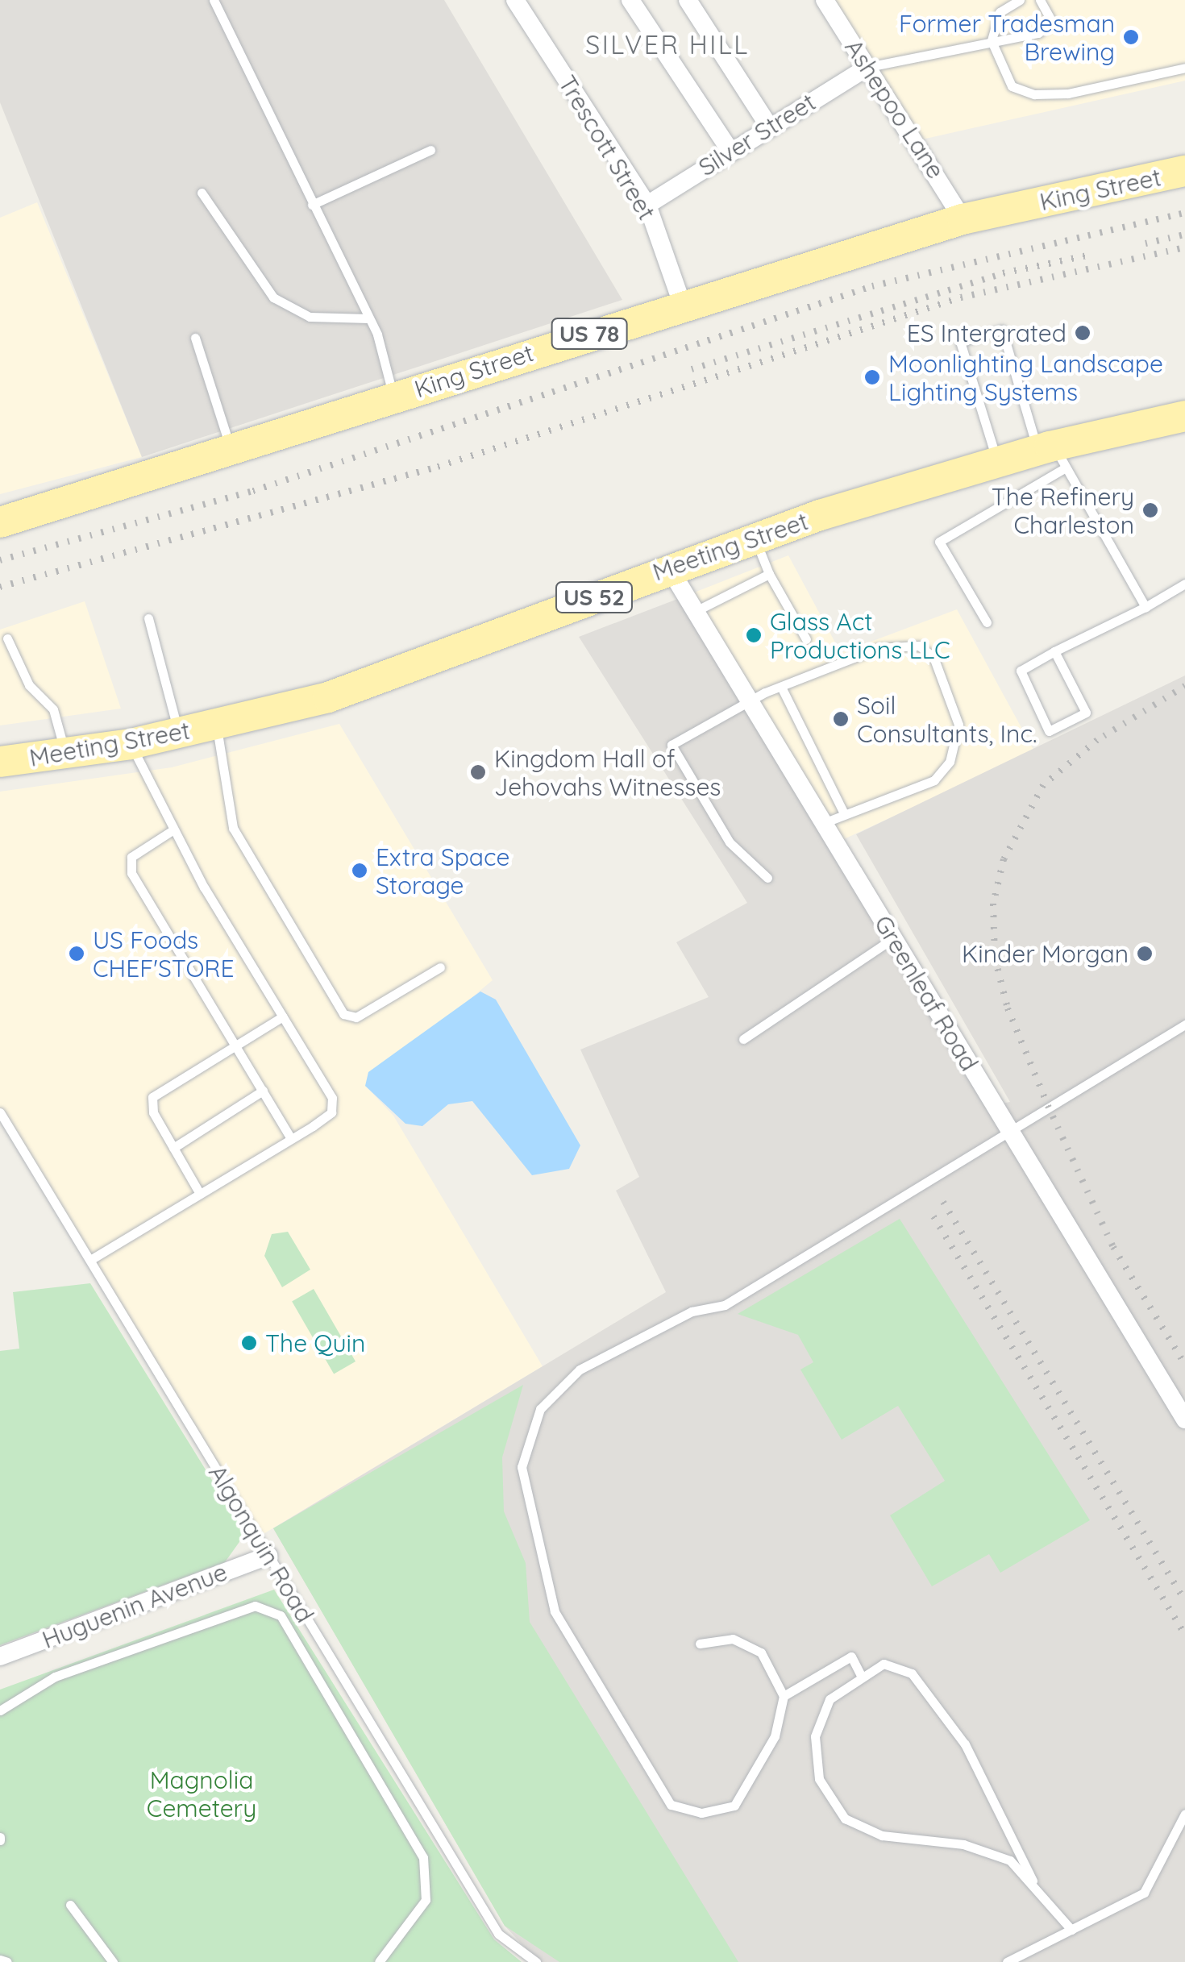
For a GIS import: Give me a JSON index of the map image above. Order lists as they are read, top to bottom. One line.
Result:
{"streets":{"main road":["King Street","US 78","Meeting Street","US 52"],"street":["Ashepoo Lane","Silver Street","Trescott Street","Greenleaf Road","Huguenin Avenue"],"lane":["Algonquin Road"]},"crossings":[["Ashepoo Lane","Silver Street"],["Ashepoo Lane","King Street"],["Silver Street","Trescott Street"],["Trescott Street","King Street"],["Meeting Street","Greenleaf Road"],["Algonquin Road","Huguenin Avenue"]],"districts":["SILVER HILL"],"parks":["Magnolia Cemetery"],"places":["Former Tradesman Brewing","ES Intergrated","Moonlighting Landscape Lighting Systems","The Refinery Charleston","Glass Act Productions LLC","Soil Consultants, Inc.","Kingdom Hall of Jehovahs Witnesses","Extra Space Storage","US Foods CHEF'STORE","Kinder Morgan","The Quin"]}
